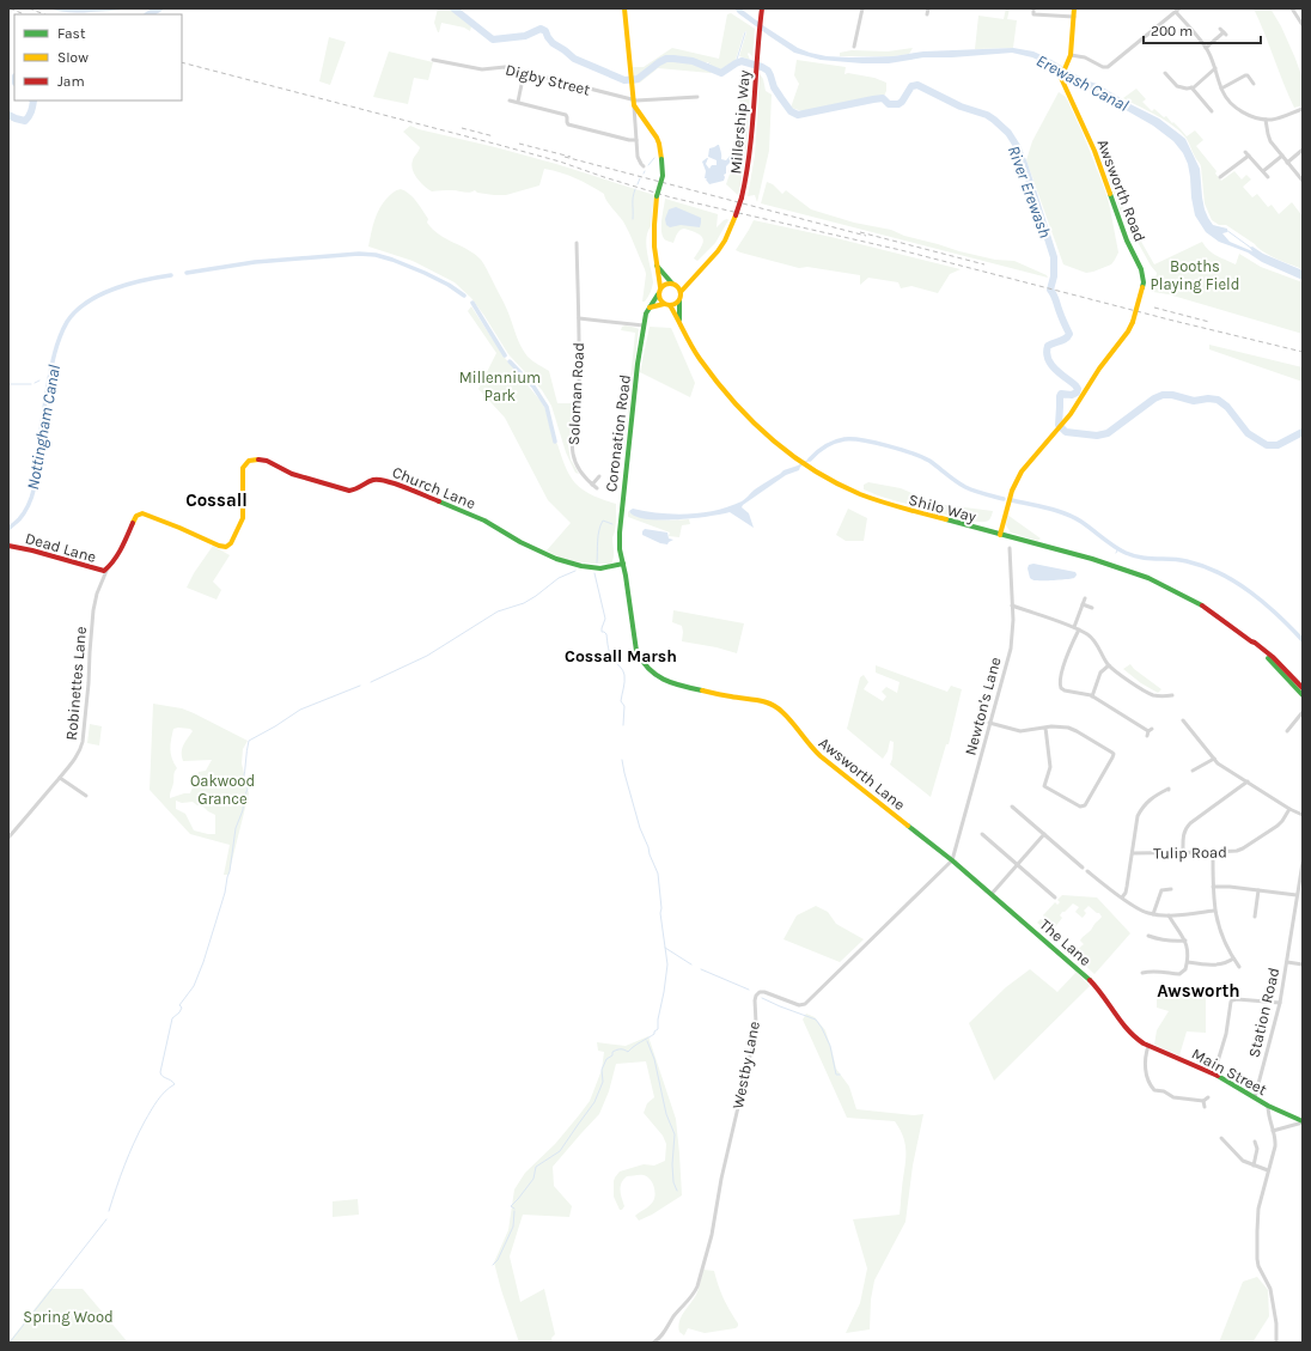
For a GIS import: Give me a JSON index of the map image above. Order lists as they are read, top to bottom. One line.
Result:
{"streets":{"street":["Digby Street","Millership Way","Awsworth Road","Soloman Road","Coronation Road","Church Lane","Shilo Way","Dead Lane","Robinettes Lane","Newton's Lane","Awsworth Lane","Tulip Road","The Lane","Station Road","Westby Lane","Main Street"]},"crossings":[["Millership Way","Coronation Road"],["Millership Way","Shilo Way"],["Awsworth Road","Shilo Way"],["Coronation Road","Church Lane"],["Coronation Road","Shilo Way"],["Coronation Road","Awsworth Lane"],["Church Lane","Robinettes Lane"],["Church Lane","Awsworth Lane"],["Dead Lane","Robinettes Lane"],["Newton's Lane","Awsworth Lane"],["Newton's Lane","The Lane"],["Newton's Lane","Westby Lane"],["Awsworth Lane","The Lane"],["Awsworth Lane","Westby Lane"],["The Lane","Westby Lane"],["The Lane","Main Street"],["Station Road","Main Street"]],"districts":["Cossall","Cossall Marsh","Awsworth"],"water":["Erewash Canal","River Erewash","Nottingham Canal"],"parks":["Booths Playing Field","Millennium Park","Oakwood Grance","Spring Wood"],"legend":["Fast","Slow","Jam"],"scale_bar":"200 m"}
